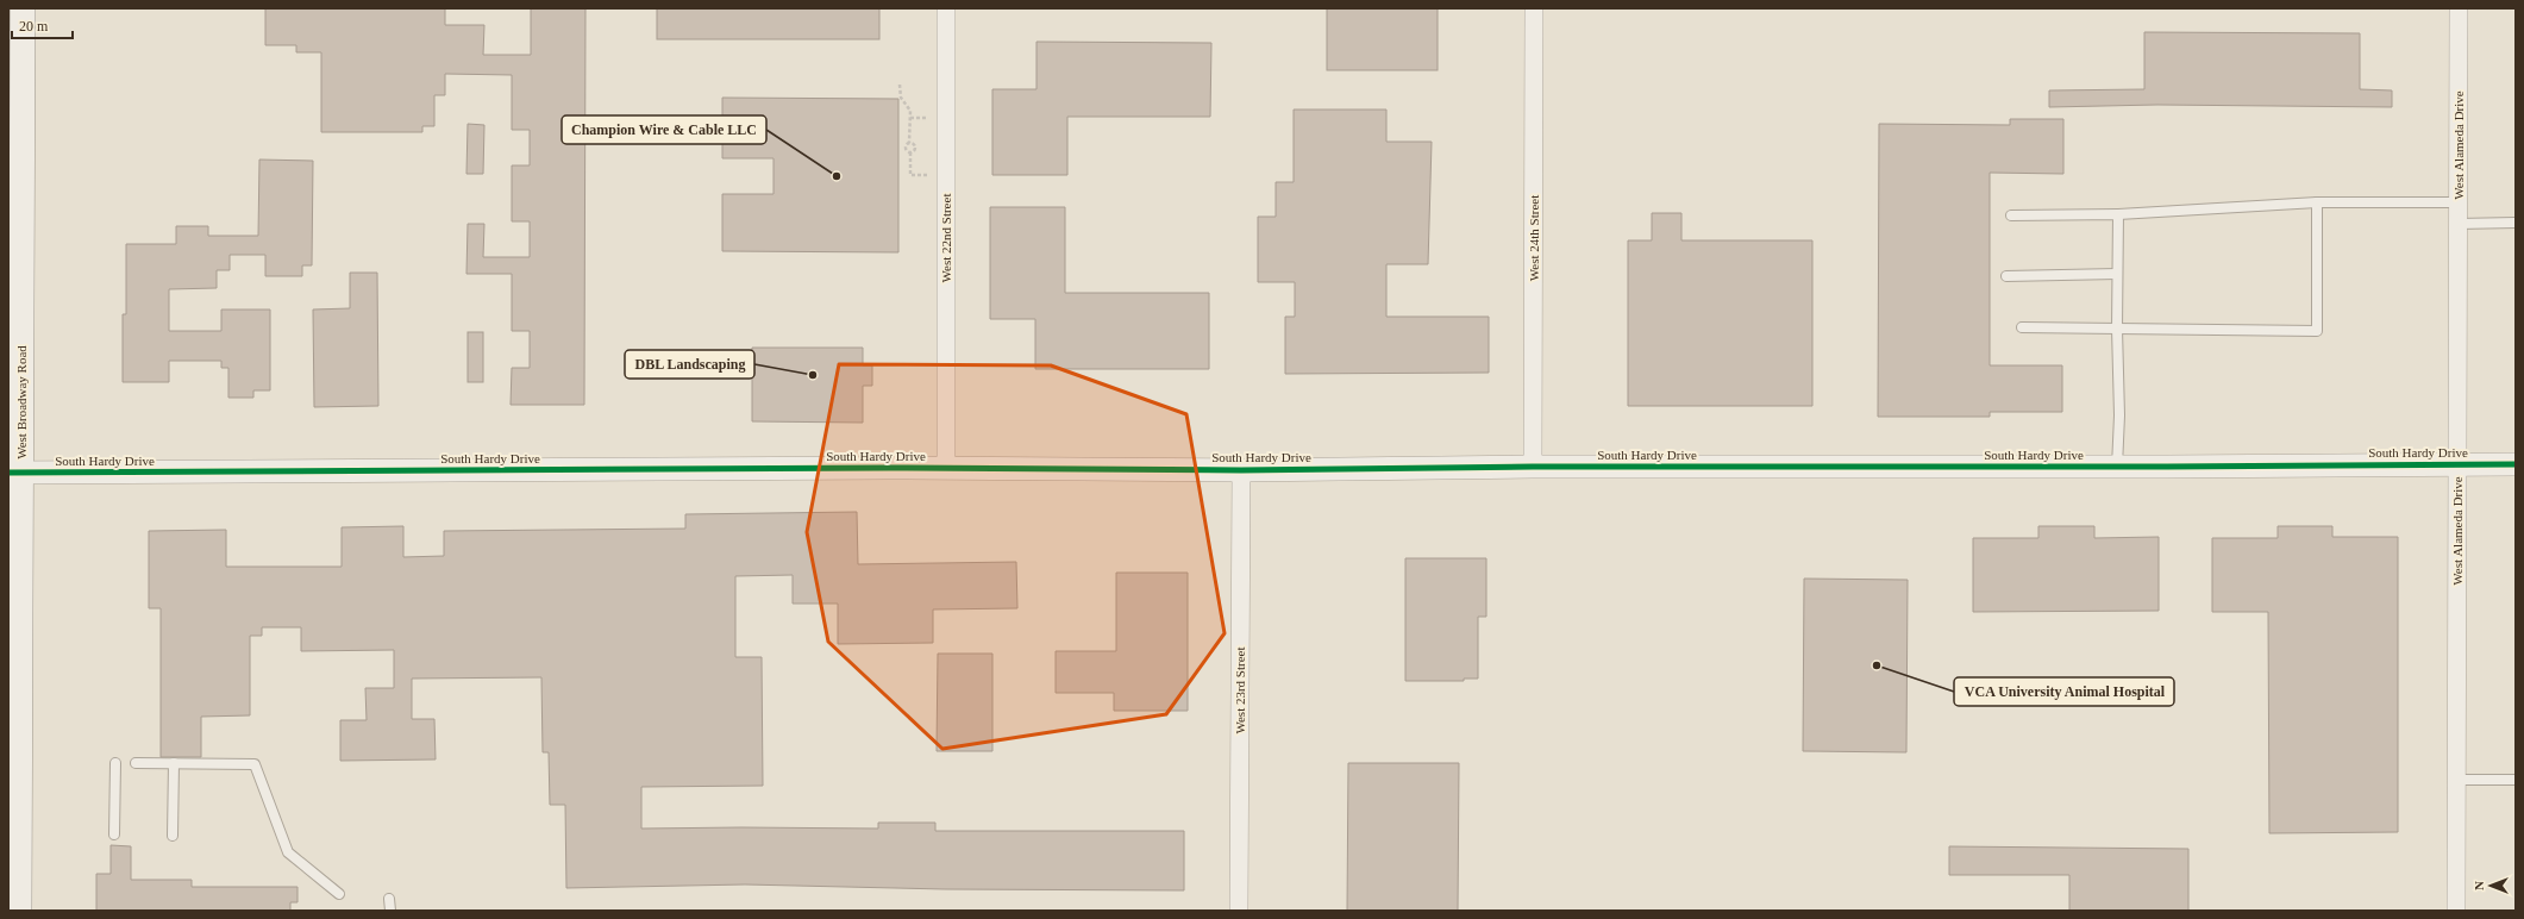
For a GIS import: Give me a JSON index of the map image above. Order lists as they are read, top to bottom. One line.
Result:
{"streets":{"main road":["West Broadway Road"],"street":["West Alameda Drive","West 22nd Street","West 24th Street","South Hardy Drive","West 23rd Street"]},"crossings":[["West Alameda Drive","South Hardy Drive"],["West 22nd Street","South Hardy Drive"],["West 24th Street","South Hardy Drive"],["West Broadway Road","South Hardy Drive"],["South Hardy Drive","West 23rd Street"]],"places":["Champion Wire & Cable LLC","DBL Landscaping","VCA University Animal Hospital"],"scale_bar":"20 m","north":"left"}
